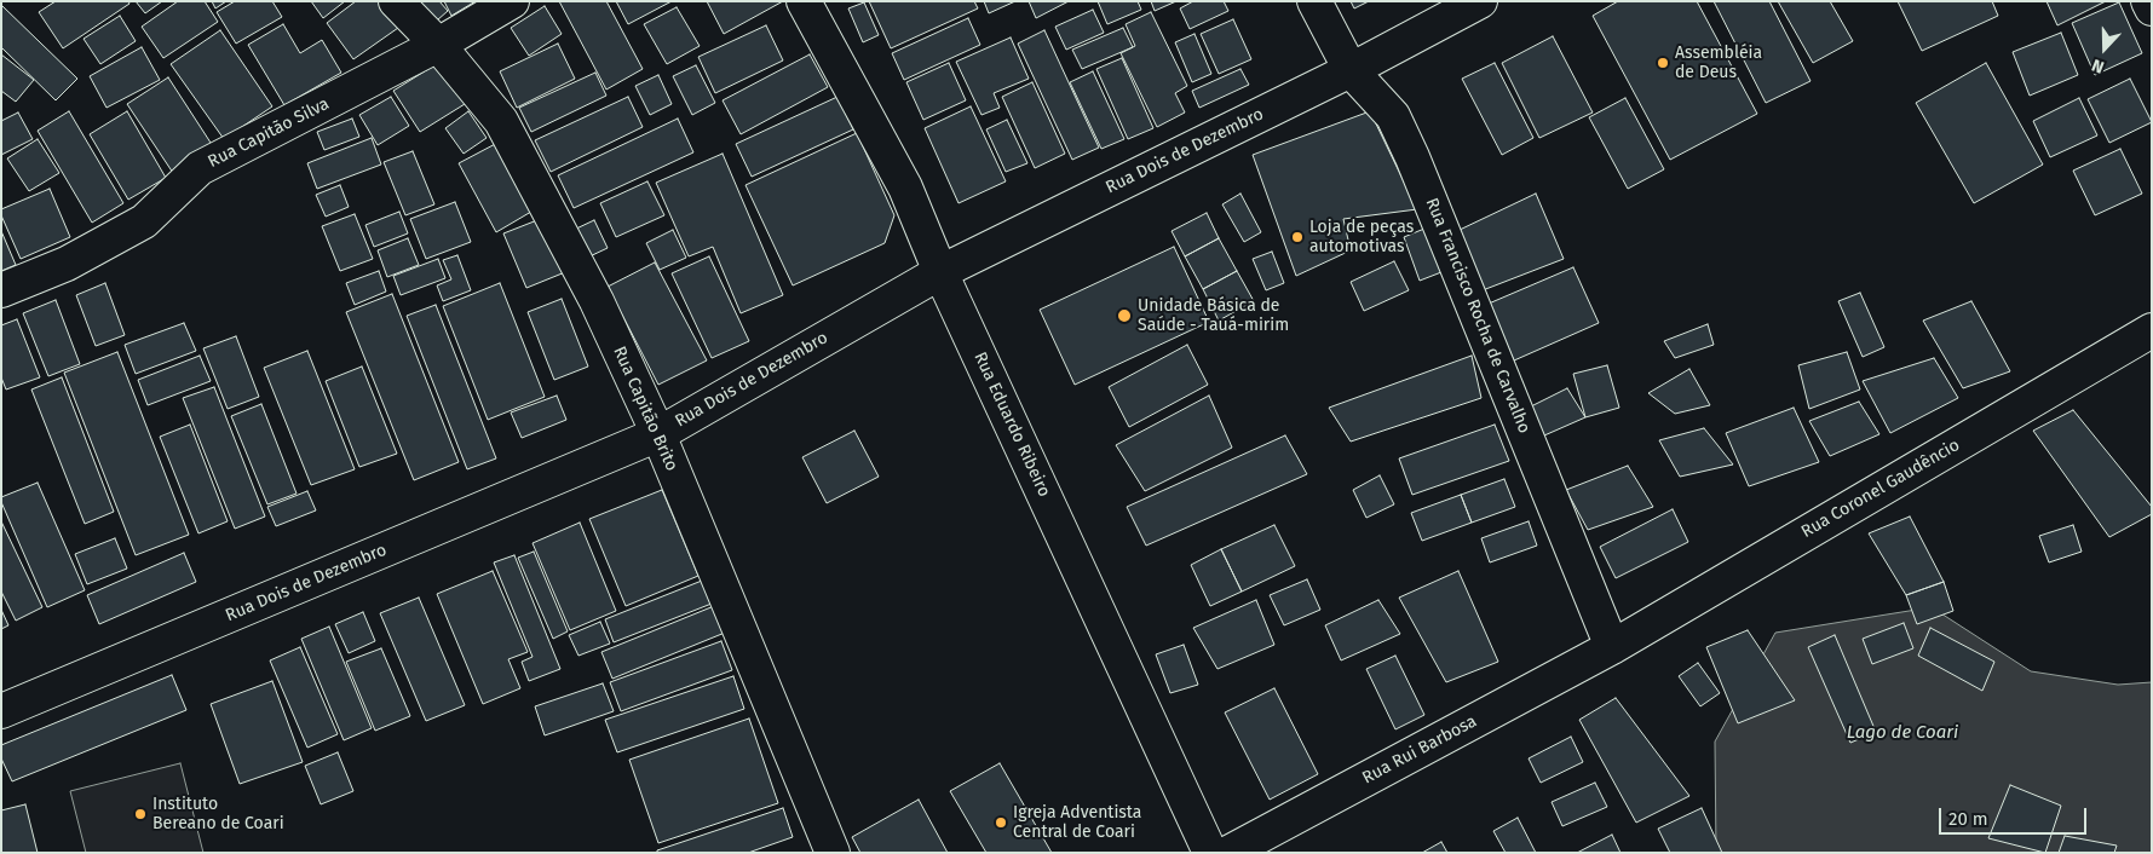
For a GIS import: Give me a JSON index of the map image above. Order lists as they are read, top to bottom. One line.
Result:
{"streets":{"street":["Rua Capitão Silva","Rua Dois de Dezembro","Rua Francisco Rocha de Carvalho","Rua Capitão Brito","Rua Eduardo Ribeiro","Rua Coronel Gaudêncio","Rua Rui Barbosa"]},"crossings":[["Rua Capitão Silva","Rua Capitão Brito"],["Rua Dois de Dezembro","Rua Francisco Rocha de Carvalho"],["Rua Dois de Dezembro","Rua Capitão Brito"],["Rua Dois de Dezembro","Rua Eduardo Ribeiro"],["Rua Francisco Rocha de Carvalho","Rua Coronel Gaudêncio"],["Rua Francisco Rocha de Carvalho","Rua Rui Barbosa"],["Rua Coronel Gaudêncio","Rua Rui Barbosa"]],"water":["Lago de Coari"],"places":["Assembléia de Deus","Loja de peças automotivas","Unidade Básica de Saúde - Tauá-mirim","Instituto Bereano de Coari","Igreja Adventista Central de Coari"],"scale_bar":"20 m","north":"bottom"}
